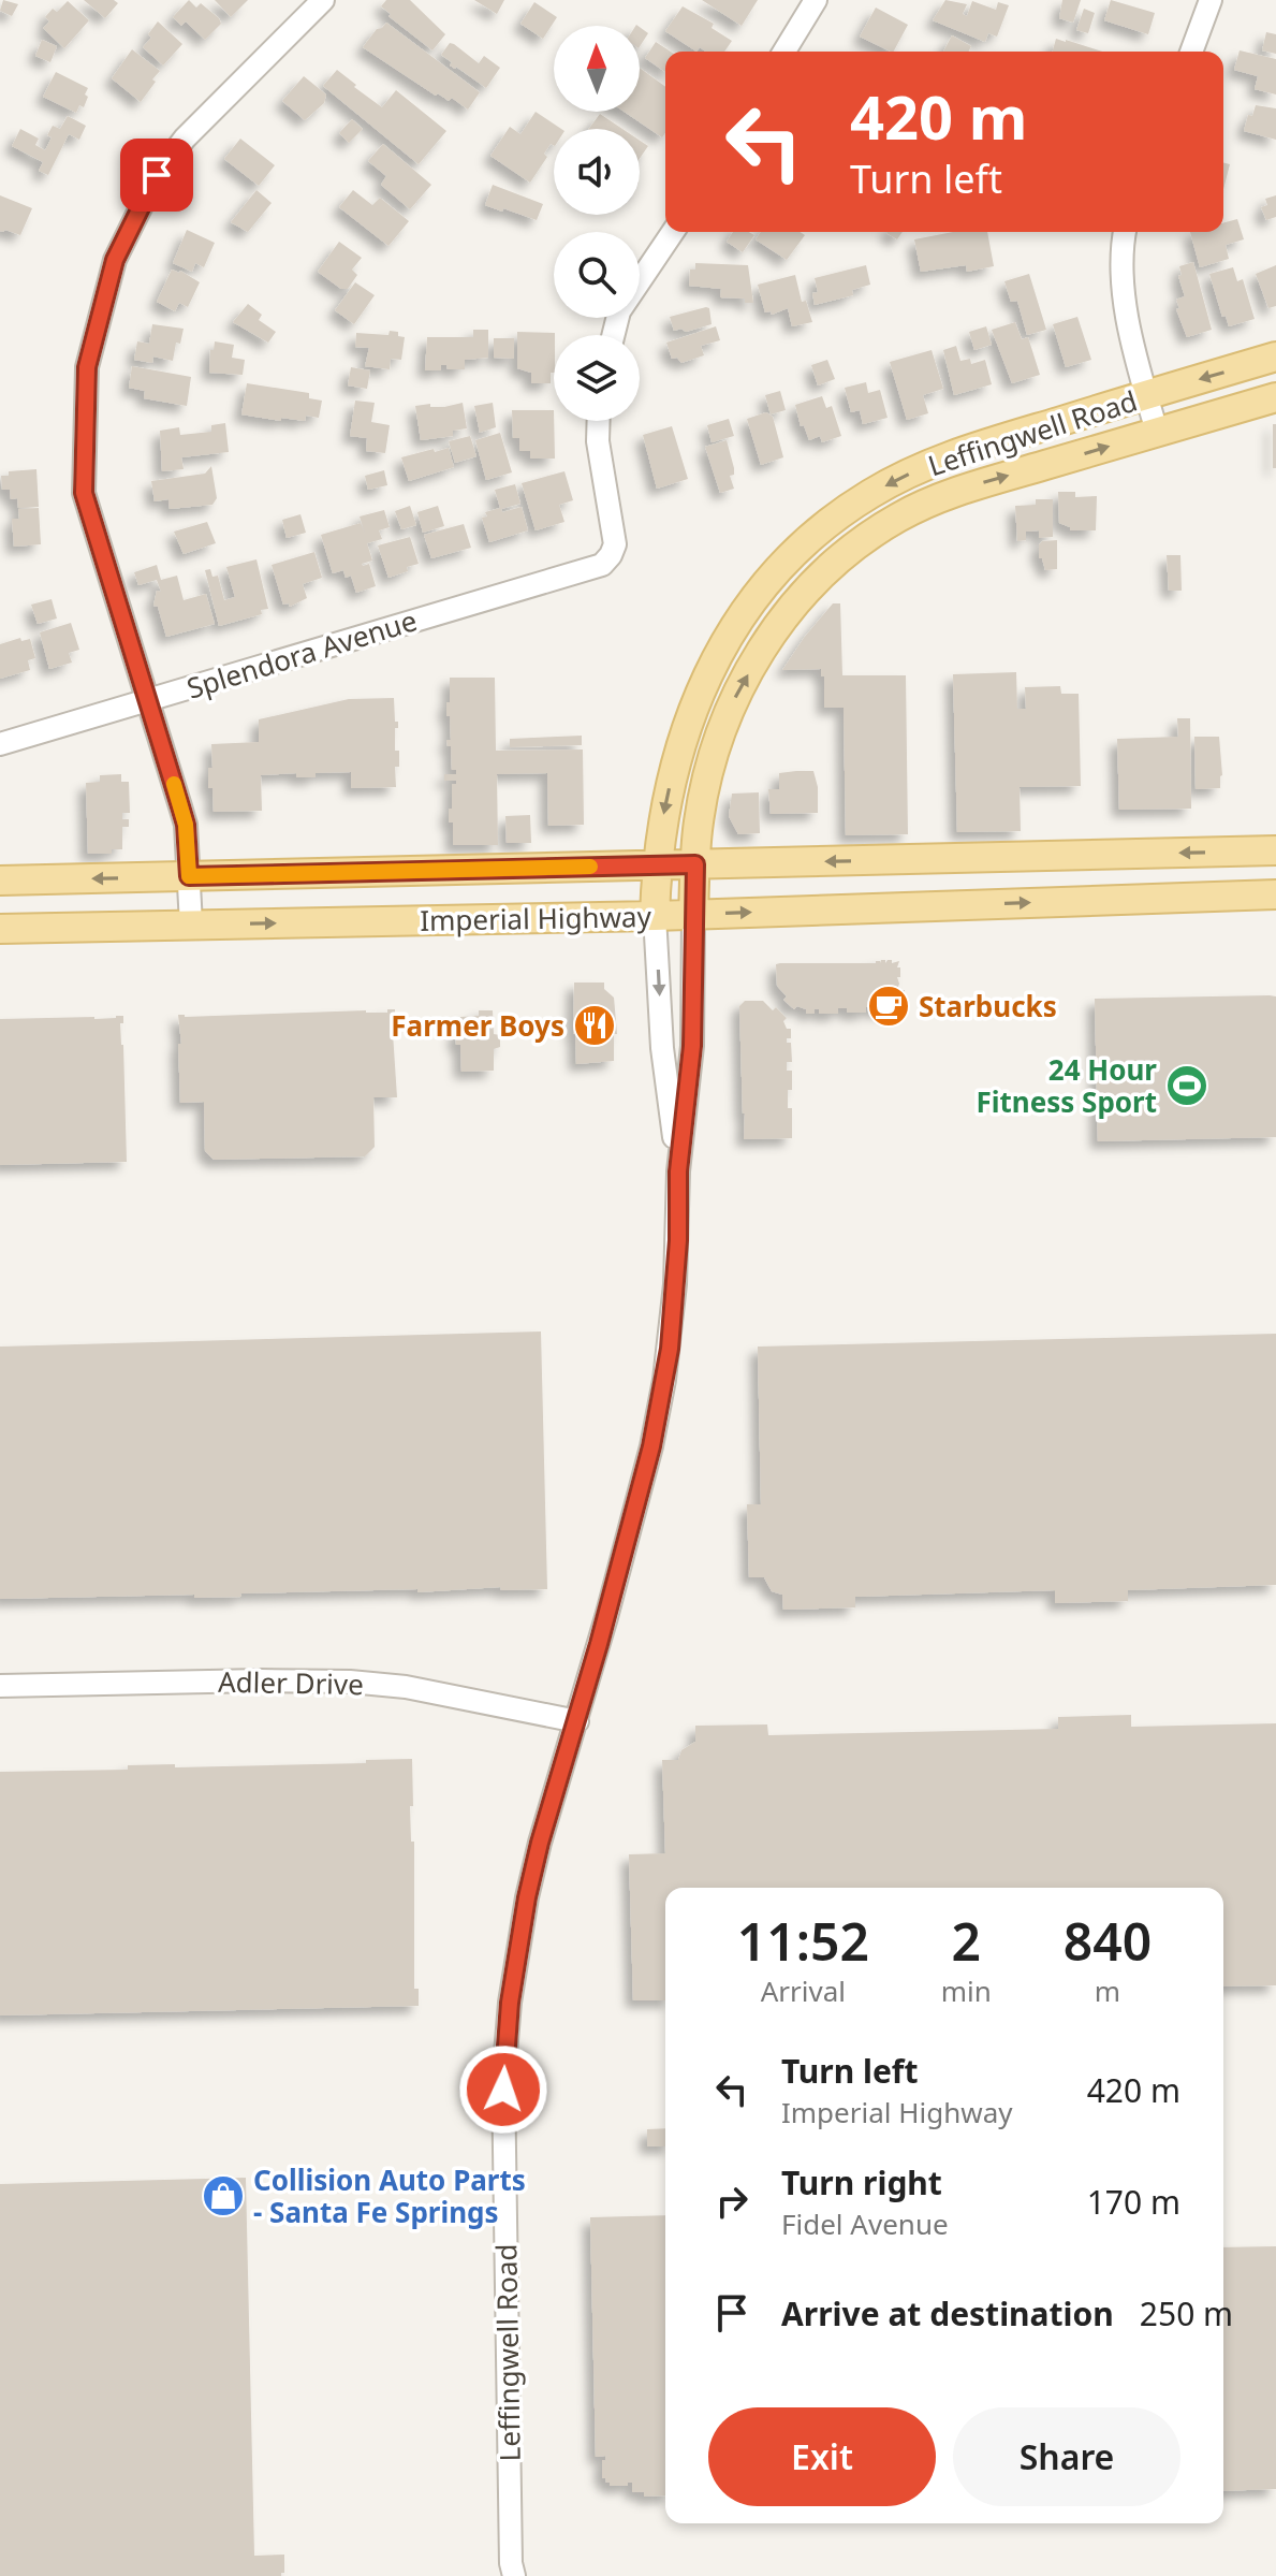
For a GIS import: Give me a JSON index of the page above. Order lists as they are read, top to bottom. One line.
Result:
{"streets":{"main road":["Leffingwell Road","Imperial Highway"],"street":["Splendora Avenue","Adler Drive"]},"crossings":[["Leffingwell Road","Imperial Highway"],["Leffingwell Road","Adler Drive"]],"places":{"cafe":["Starbucks"],"restaurant":["Farmer Boys"],"sports":["24 Hour Fitness Sport"],"shop":["Collision Auto Parts - Santa Fe Springs"]},"north":"top","page":{"turn":["420 m","Turn left"],"eta":["11:52","Arrival","2","min","840","m"],"list":[{"name":"Turn left","note":"Imperial Highway","value":"420 m"},{"name":"Turn right","note":"Fidel Avenue","value":"170 m"},{"name":"Arrive at destination","value":"250 m"}],"buttons":["Exit","Share"]}}
